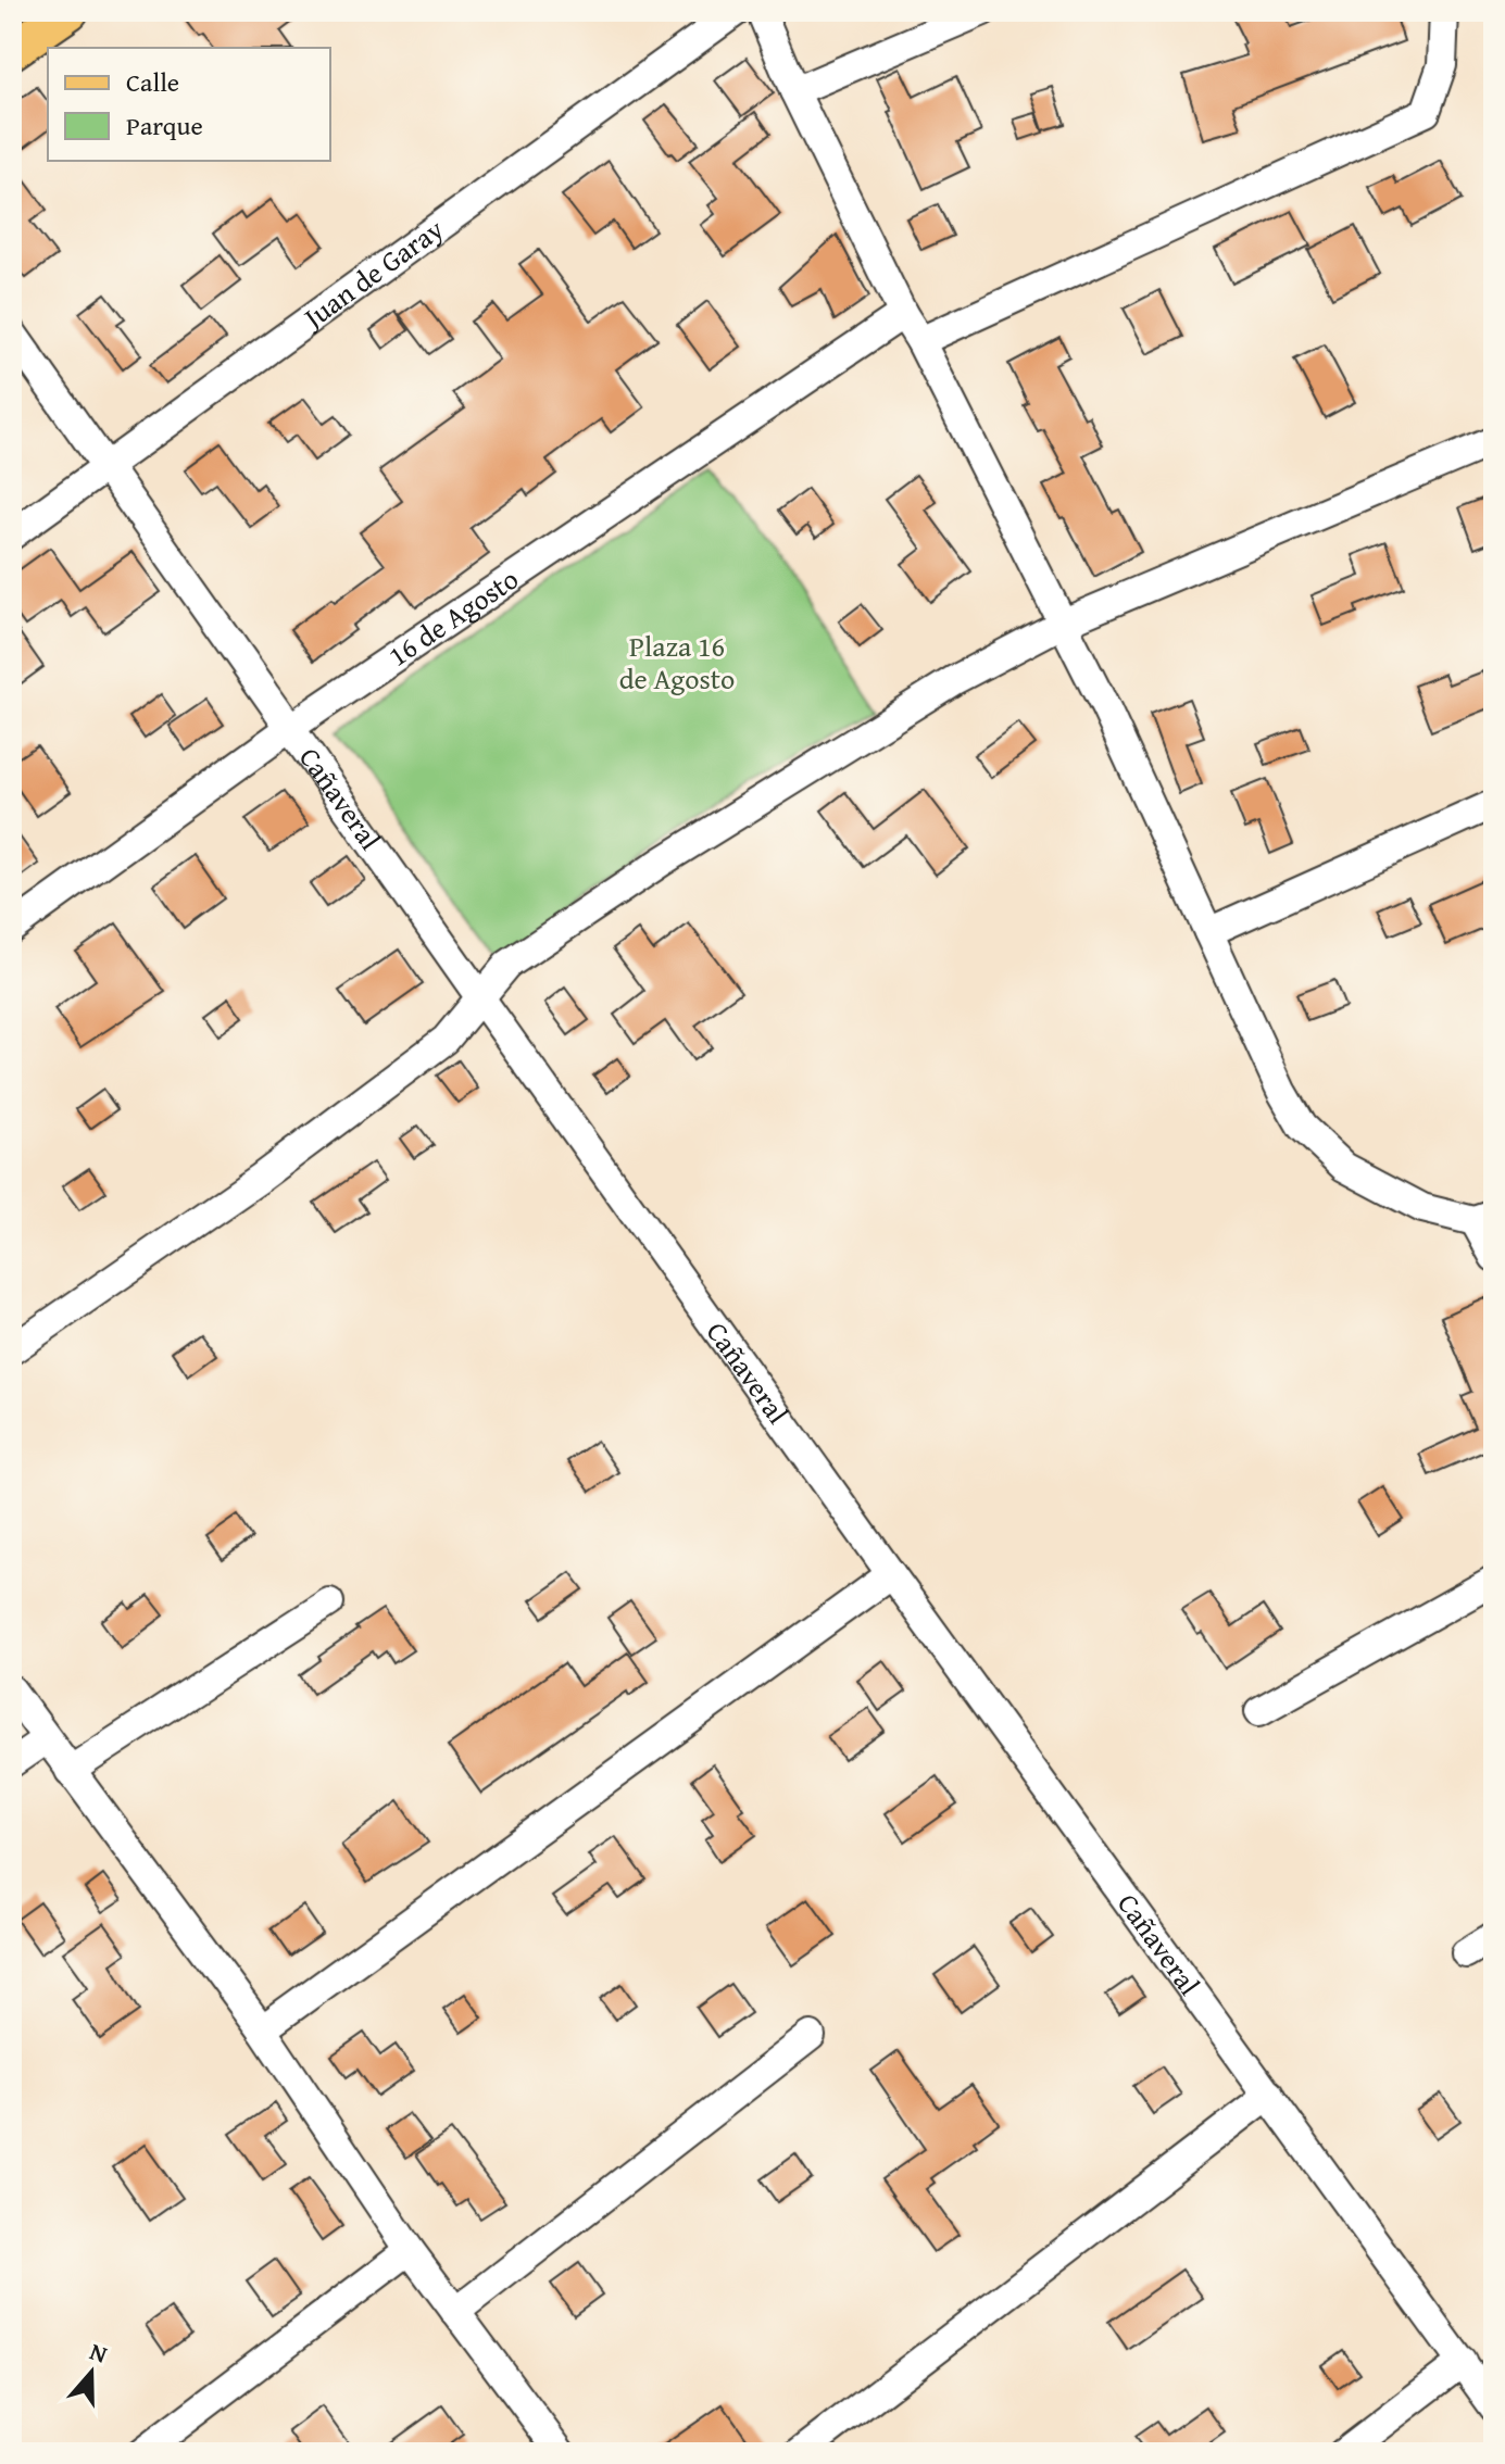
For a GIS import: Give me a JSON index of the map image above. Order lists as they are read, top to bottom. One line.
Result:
{"streets":{"street":["Juan de Garay","16 de Agosto","Cañaveral"]},"crossings":[["Juan de Garay","Cañaveral"],["16 de Agosto","Cañaveral"]],"parks":["Plaza 16 de Agosto"],"legend":["Calle","Parque"],"north":"top"}
